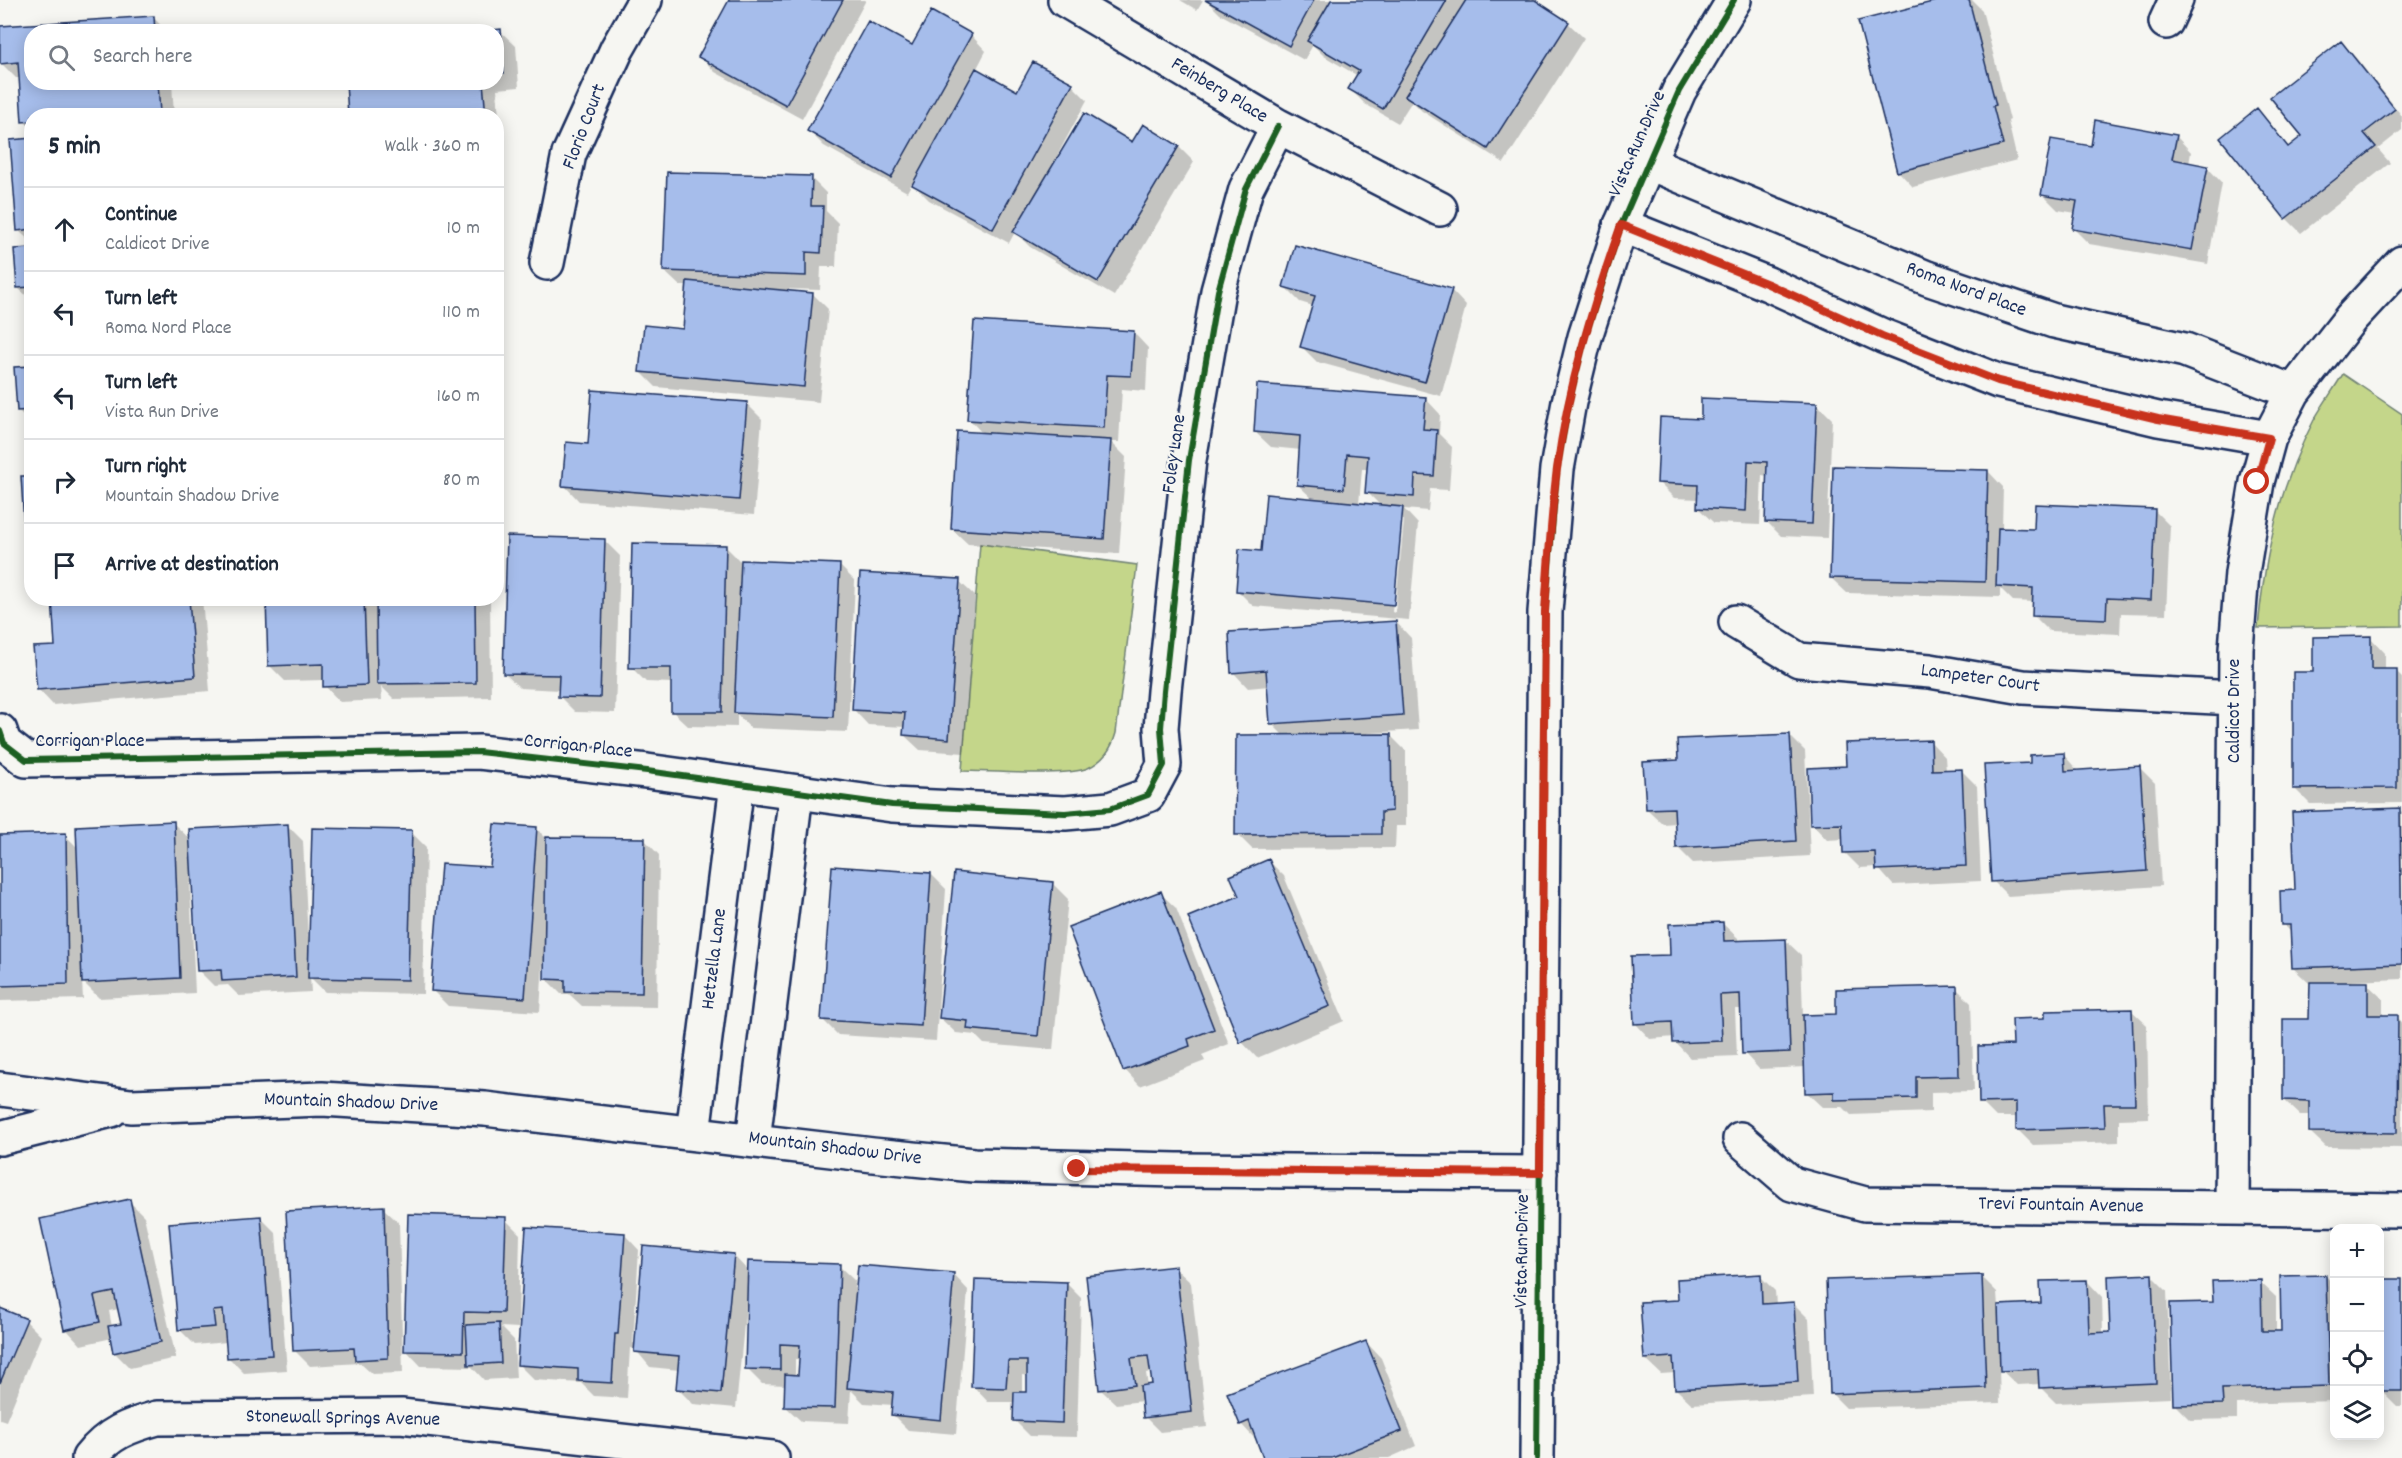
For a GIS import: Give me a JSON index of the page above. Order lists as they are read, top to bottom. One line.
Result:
{"streets":{"street":["Feinberg Place","Florio Court","Vista Run Drive","Roma Nord Place","Foley Lane","Lampeter Court","Caldicot Drive","Corrigan Place","Hetzella Lane","Mountain Shadow Drive","Trevi Fountain Avenue","Stonewall Springs Avenue"]},"crossings":[["Feinberg Place","Foley Lane"],["Vista Run Drive","Roma Nord Place"],["Vista Run Drive","Mountain Shadow Drive"],["Roma Nord Place","Caldicot Drive"],["Foley Lane","Corrigan Place"],["Lampeter Court","Caldicot Drive"],["Caldicot Drive","Trevi Fountain Avenue"],["Corrigan Place","Hetzella Lane"],["Hetzella Lane","Mountain Shadow Drive"]],"page":{"search":"Search here","heading":["5 min","Walk · 360 m"],"list":[["Continue","Caldicot Drive","10 m"],["Turn left","Roma Nord Place","110 m"],["Turn left","Vista Run Drive","160 m"],["Turn right","Mountain Shadow Drive","80 m"],"Arrive at destination"],"map_buttons":["+","−"]}}
